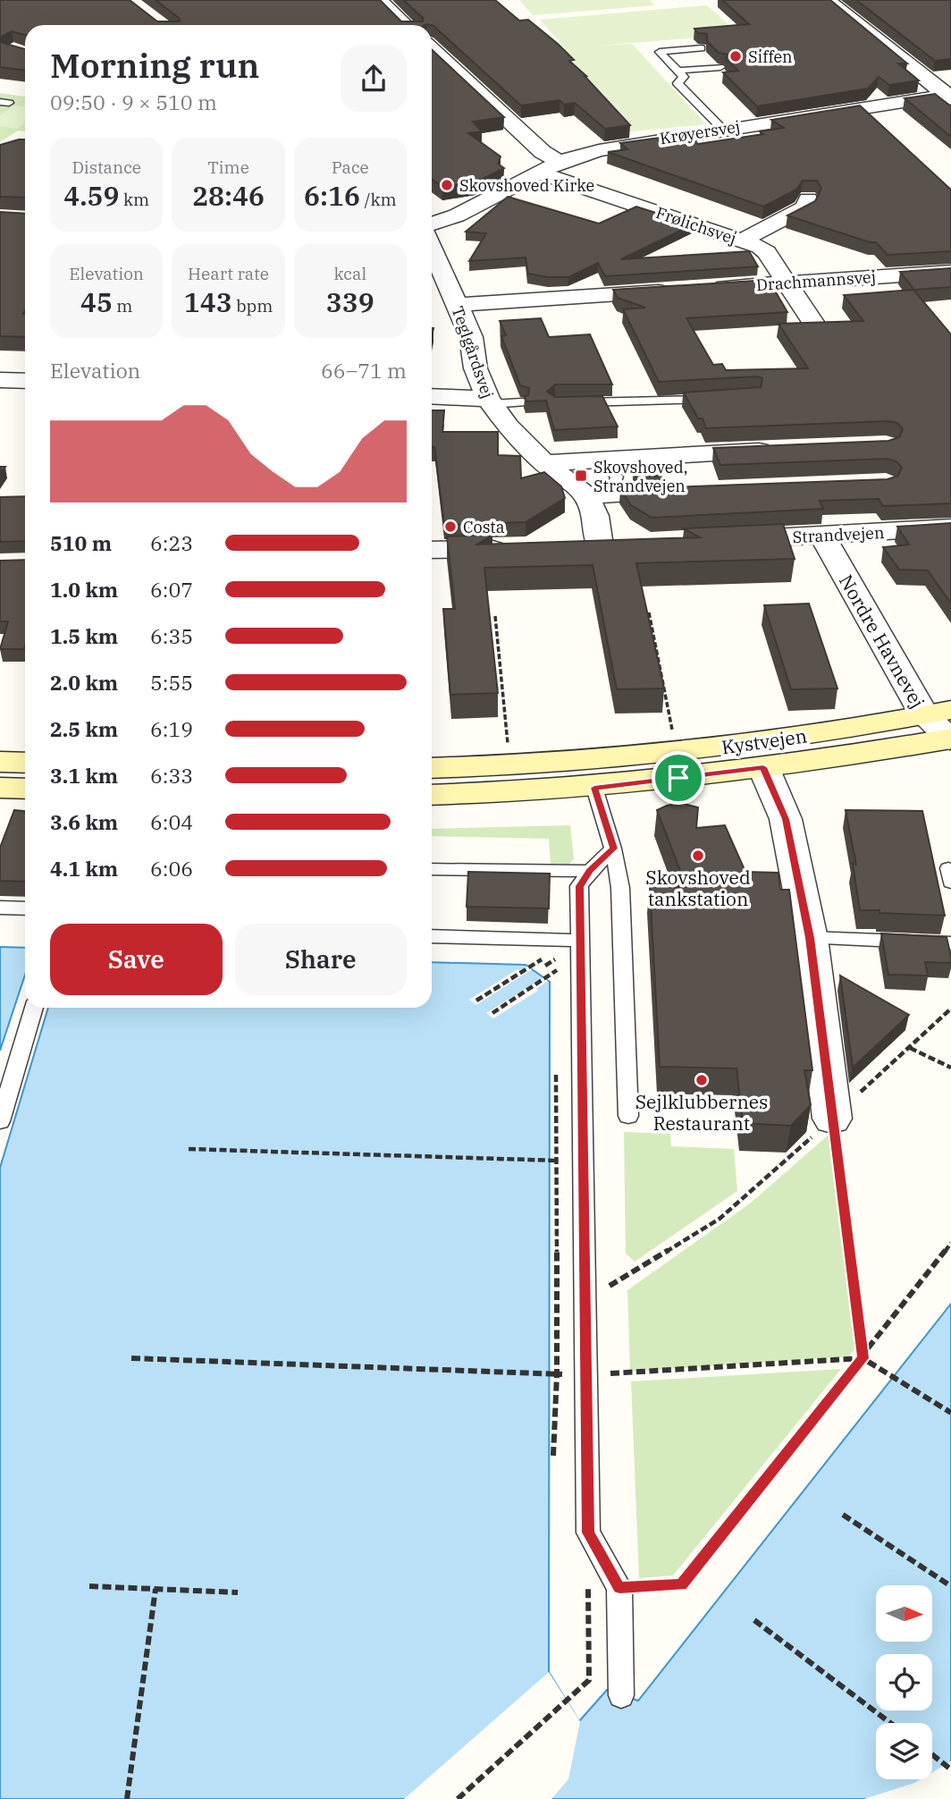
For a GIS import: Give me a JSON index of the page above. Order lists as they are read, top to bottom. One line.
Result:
{"streets":{"main road":["Kystvejen"],"street":["Krøyersvej","Frølichsvej","Drachmannsvej","Teglgårdsvej","Strandvejen","Nordre Havnevej"]},"crossings":[["Krøyersvej","Frølichsvej"],["Frølichsvej","Drachmannsvej"],["Strandvejen","Nordre Havnevej"],["Nordre Havnevej","Kystvejen"]],"places":{"other":["Siffen","Skovshoved Kirke","Costa","Skovshoved tankstation","Sejlklubbernes Restaurant"],"transit":["Skovshoved, Strandvejen"]},"north":"right","page":{"heading":["Morning run","09:50 · 9 × 510 m"],"stats":[["Distance","4.59 km"],["Time","28:46"],["Pace","6:16 /km"],["Elevation","45 m"],["Heart rate","143 bpm"],["kcal","339"]],"chart":["Elevation","66–71 m"],"list":[{"name":"510 m","note":"6:23"},{"name":"1.0 km","note":"6:07"},{"name":"1.5 km","note":"6:35"},{"name":"2.0 km","note":"5:55"},{"name":"2.5 km","note":"6:19"},{"name":"3.1 km","note":"6:33"},{"name":"3.6 km","note":"6:04"},{"name":"4.1 km","note":"6:06"}],"buttons":["Save","Share"]}}
